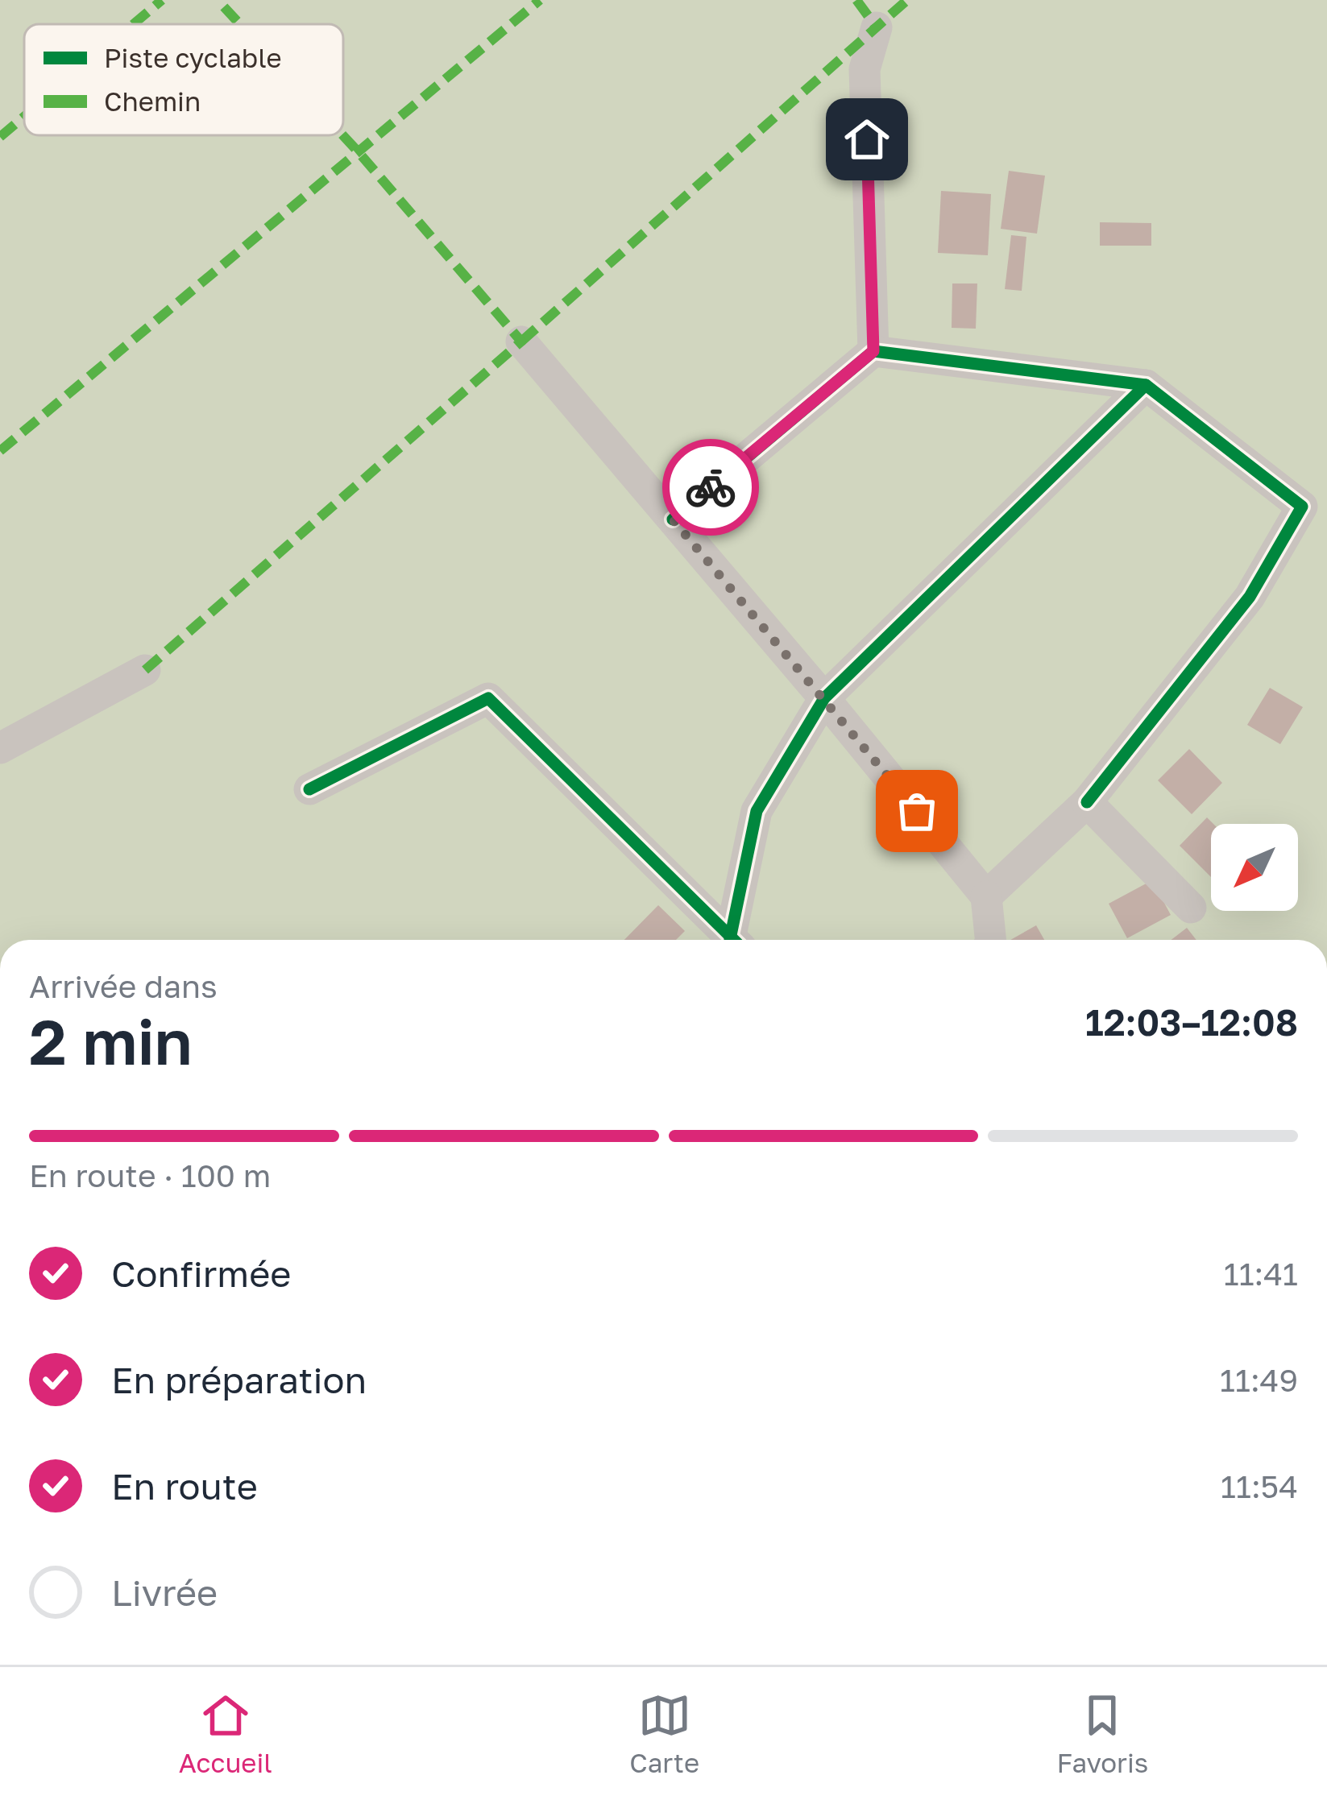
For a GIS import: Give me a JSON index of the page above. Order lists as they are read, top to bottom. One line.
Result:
{"legend":["Piste cyclable","Chemin"],"north":"bottom left","page":{"heading":["2 min","Arrivée dans","12:03–12:08"],"bar":"En route · 100 m","list":[["Confirmée","11:41"],["En préparation","11:49"],["En route","11:54"],"Livrée"],"tabs":["Accueil","Carte","Favoris"]}}
